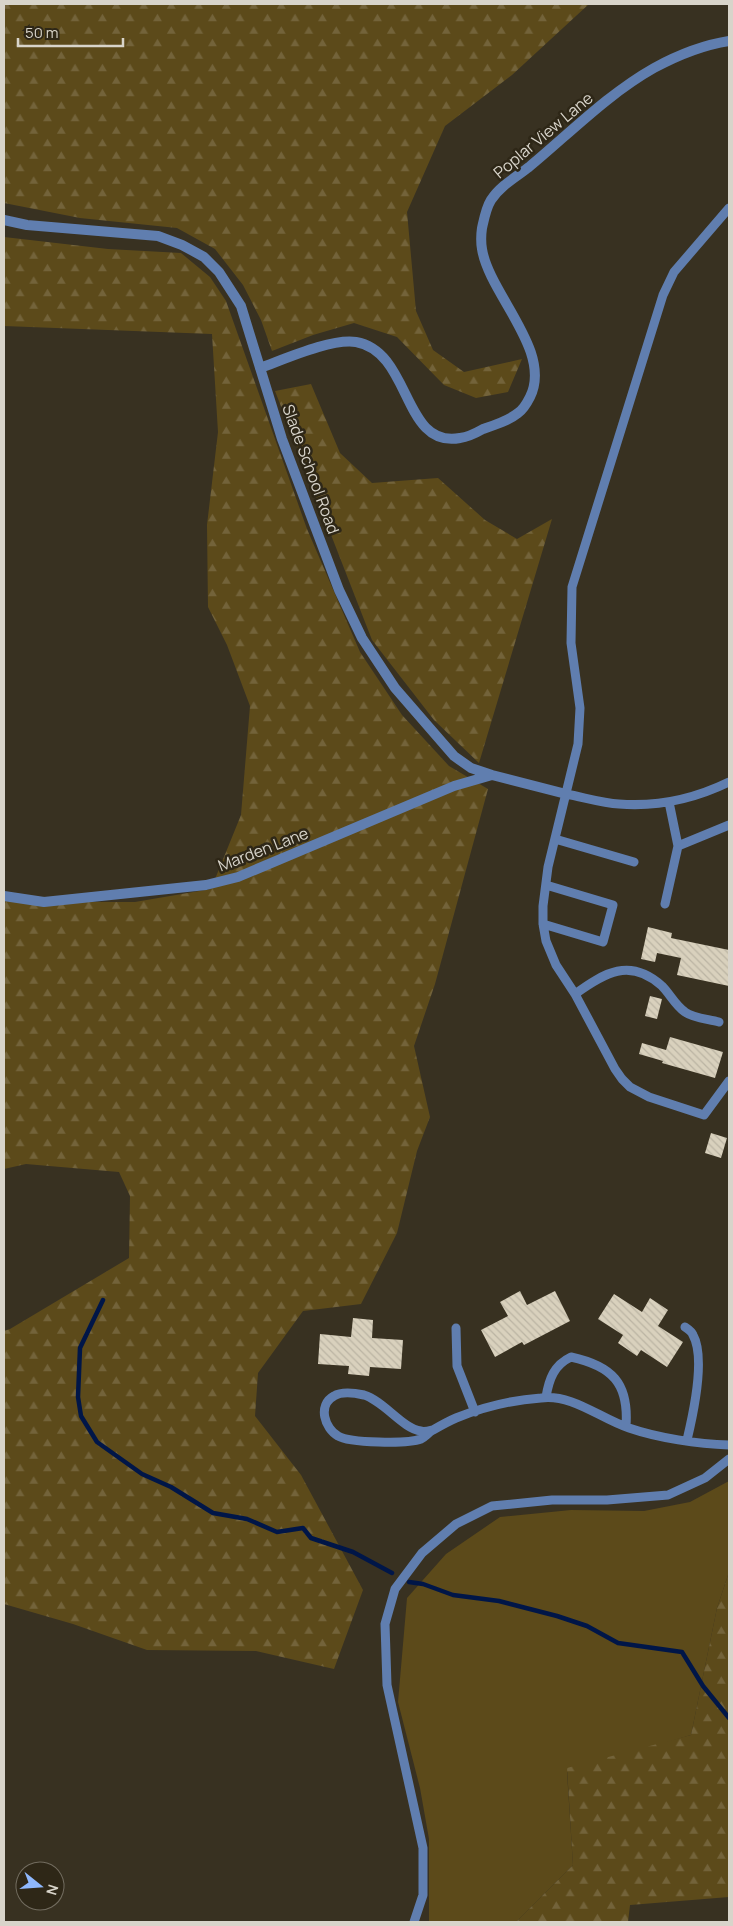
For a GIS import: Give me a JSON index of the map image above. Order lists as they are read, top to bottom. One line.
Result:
{"streets":{"street":["Poplar View Lane","Slade School Road","Marden Lane"]},"crossings":[["Poplar View Lane","Slade School Road"],["Slade School Road","Marden Lane"]],"scale_bar":"50 m","north":"right"}
